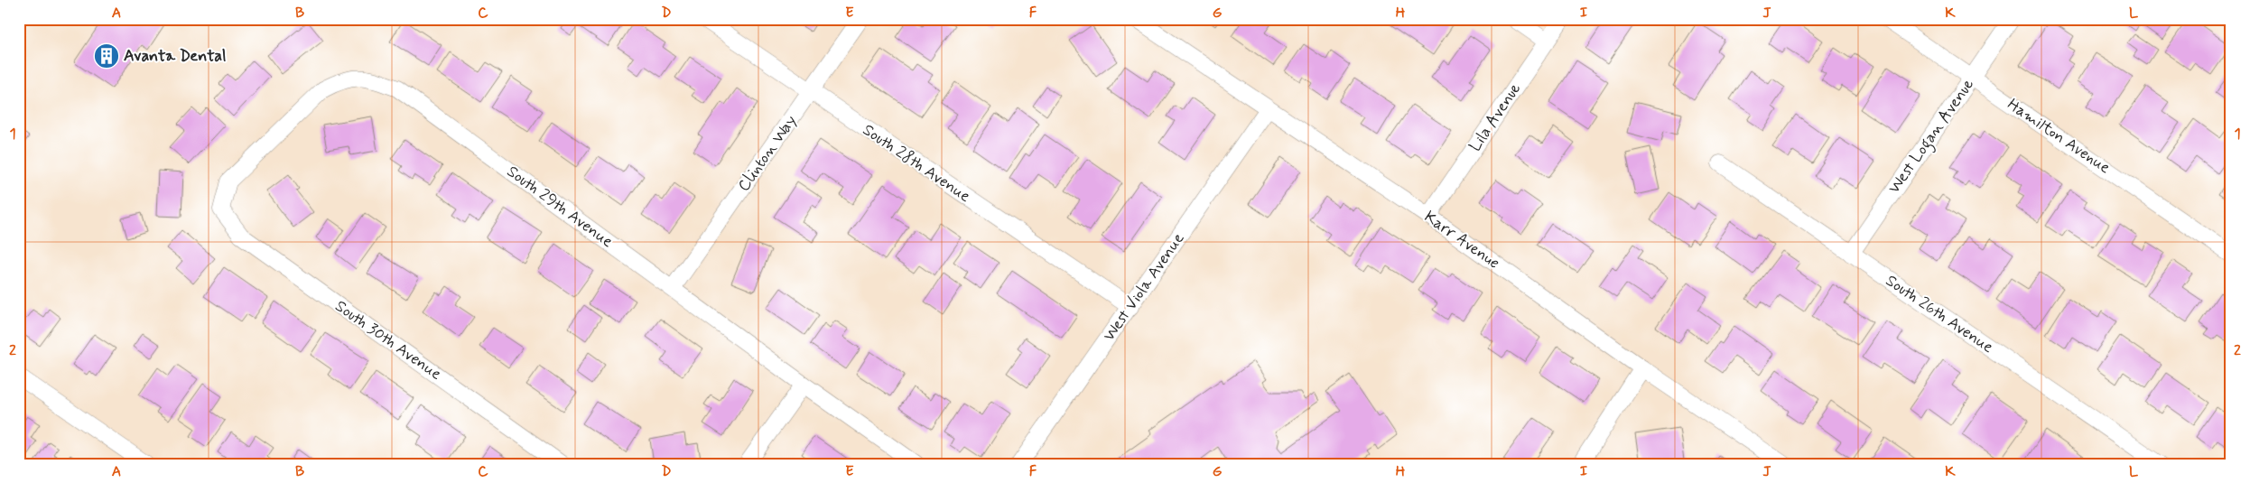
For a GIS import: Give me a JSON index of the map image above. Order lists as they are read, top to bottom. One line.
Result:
{"streets":{"street":["Lila Avenue","West Logan Avenue","Hamilton Avenue","Clinton Way","South 28th Avenue","South 29th Avenue","Karr Avenue","West Viola Avenue","South 26th Avenue","South 30th Avenue"]},"crossings":[["Lila Avenue","Karr Avenue"],["West Logan Avenue","Hamilton Avenue"],["West Logan Avenue","South 26th Avenue"],["Clinton Way","South 28th Avenue"],["Clinton Way","South 29th Avenue"],["South 28th Avenue","West Viola Avenue"],["South 29th Avenue","South 30th Avenue"],["Karr Avenue","West Viola Avenue"]],"places":{"building":["Avanta Dental"]},"grid":{"columns":["A","B","C","D","E","F","G","H","I","J","K","L"],"rows":["1","2"]}}
